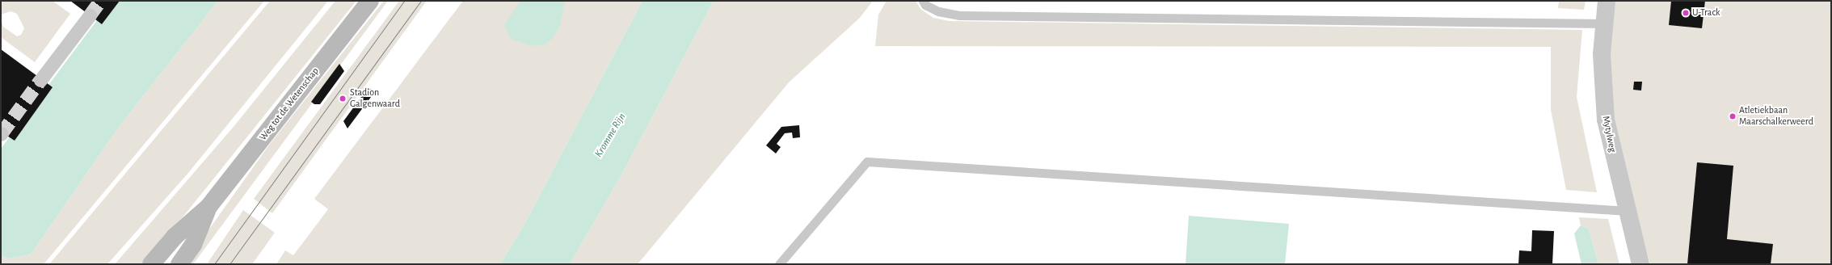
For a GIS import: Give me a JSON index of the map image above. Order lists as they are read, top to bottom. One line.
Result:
{"streets":{"main road":["Weg tot de Wetenschap"],"street":["Mytylweg"]},"water":["Kromme Rijn"],"places":["U-Track","Stadion Galgenwaard","Atletiekbaan Maarschalkerweerd"]}
